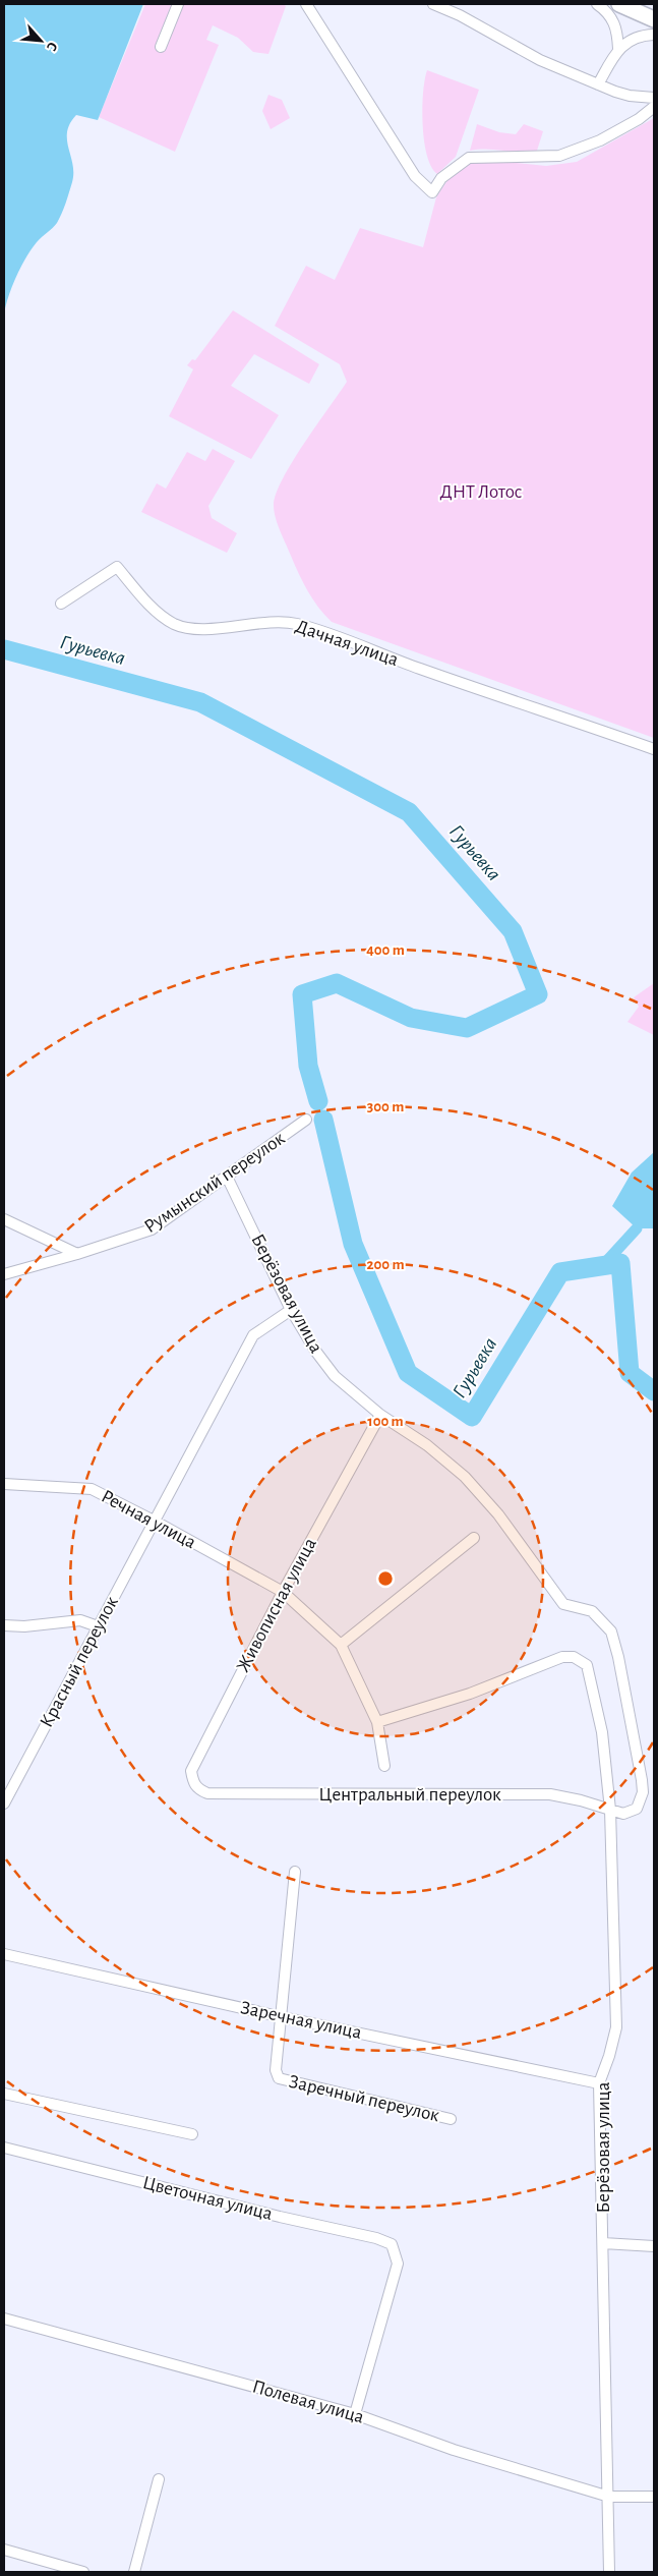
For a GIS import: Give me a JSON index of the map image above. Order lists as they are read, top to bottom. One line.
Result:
{"streets":{"street":["Дачная улица","Румынский переулок","Берёзовая улица","Речная улица","Живописная улица","Красный переулок","Центральный переулок","Заречная улица","Заречный переулок","Цветочная улица","Полевая улица"]},"crossings":[["Румынский переулок","Берёзовая улица"],["Берёзовая улица","Живописная улица"],["Берёзовая улица","Красный переулок"],["Берёзовая улица","Центральный переулок"],["Берёзовая улица","Заречная улица"],["Берёзовая улица","Полевая улица"],["Речная улица","Живописная улица"],["Речная улица","Красный переулок"],["Речная улица","Центральный переулок"],["Живописная улица","Центральный переулок"],["Заречная улица","Заречный переулок"],["Цветочная улица","Полевая улица"]],"water":["Гурьевка"],"parks":["ДНТ Лотос"],"north":"bottom right","rings":["400 m","300 m","200 m","100 m"]}
